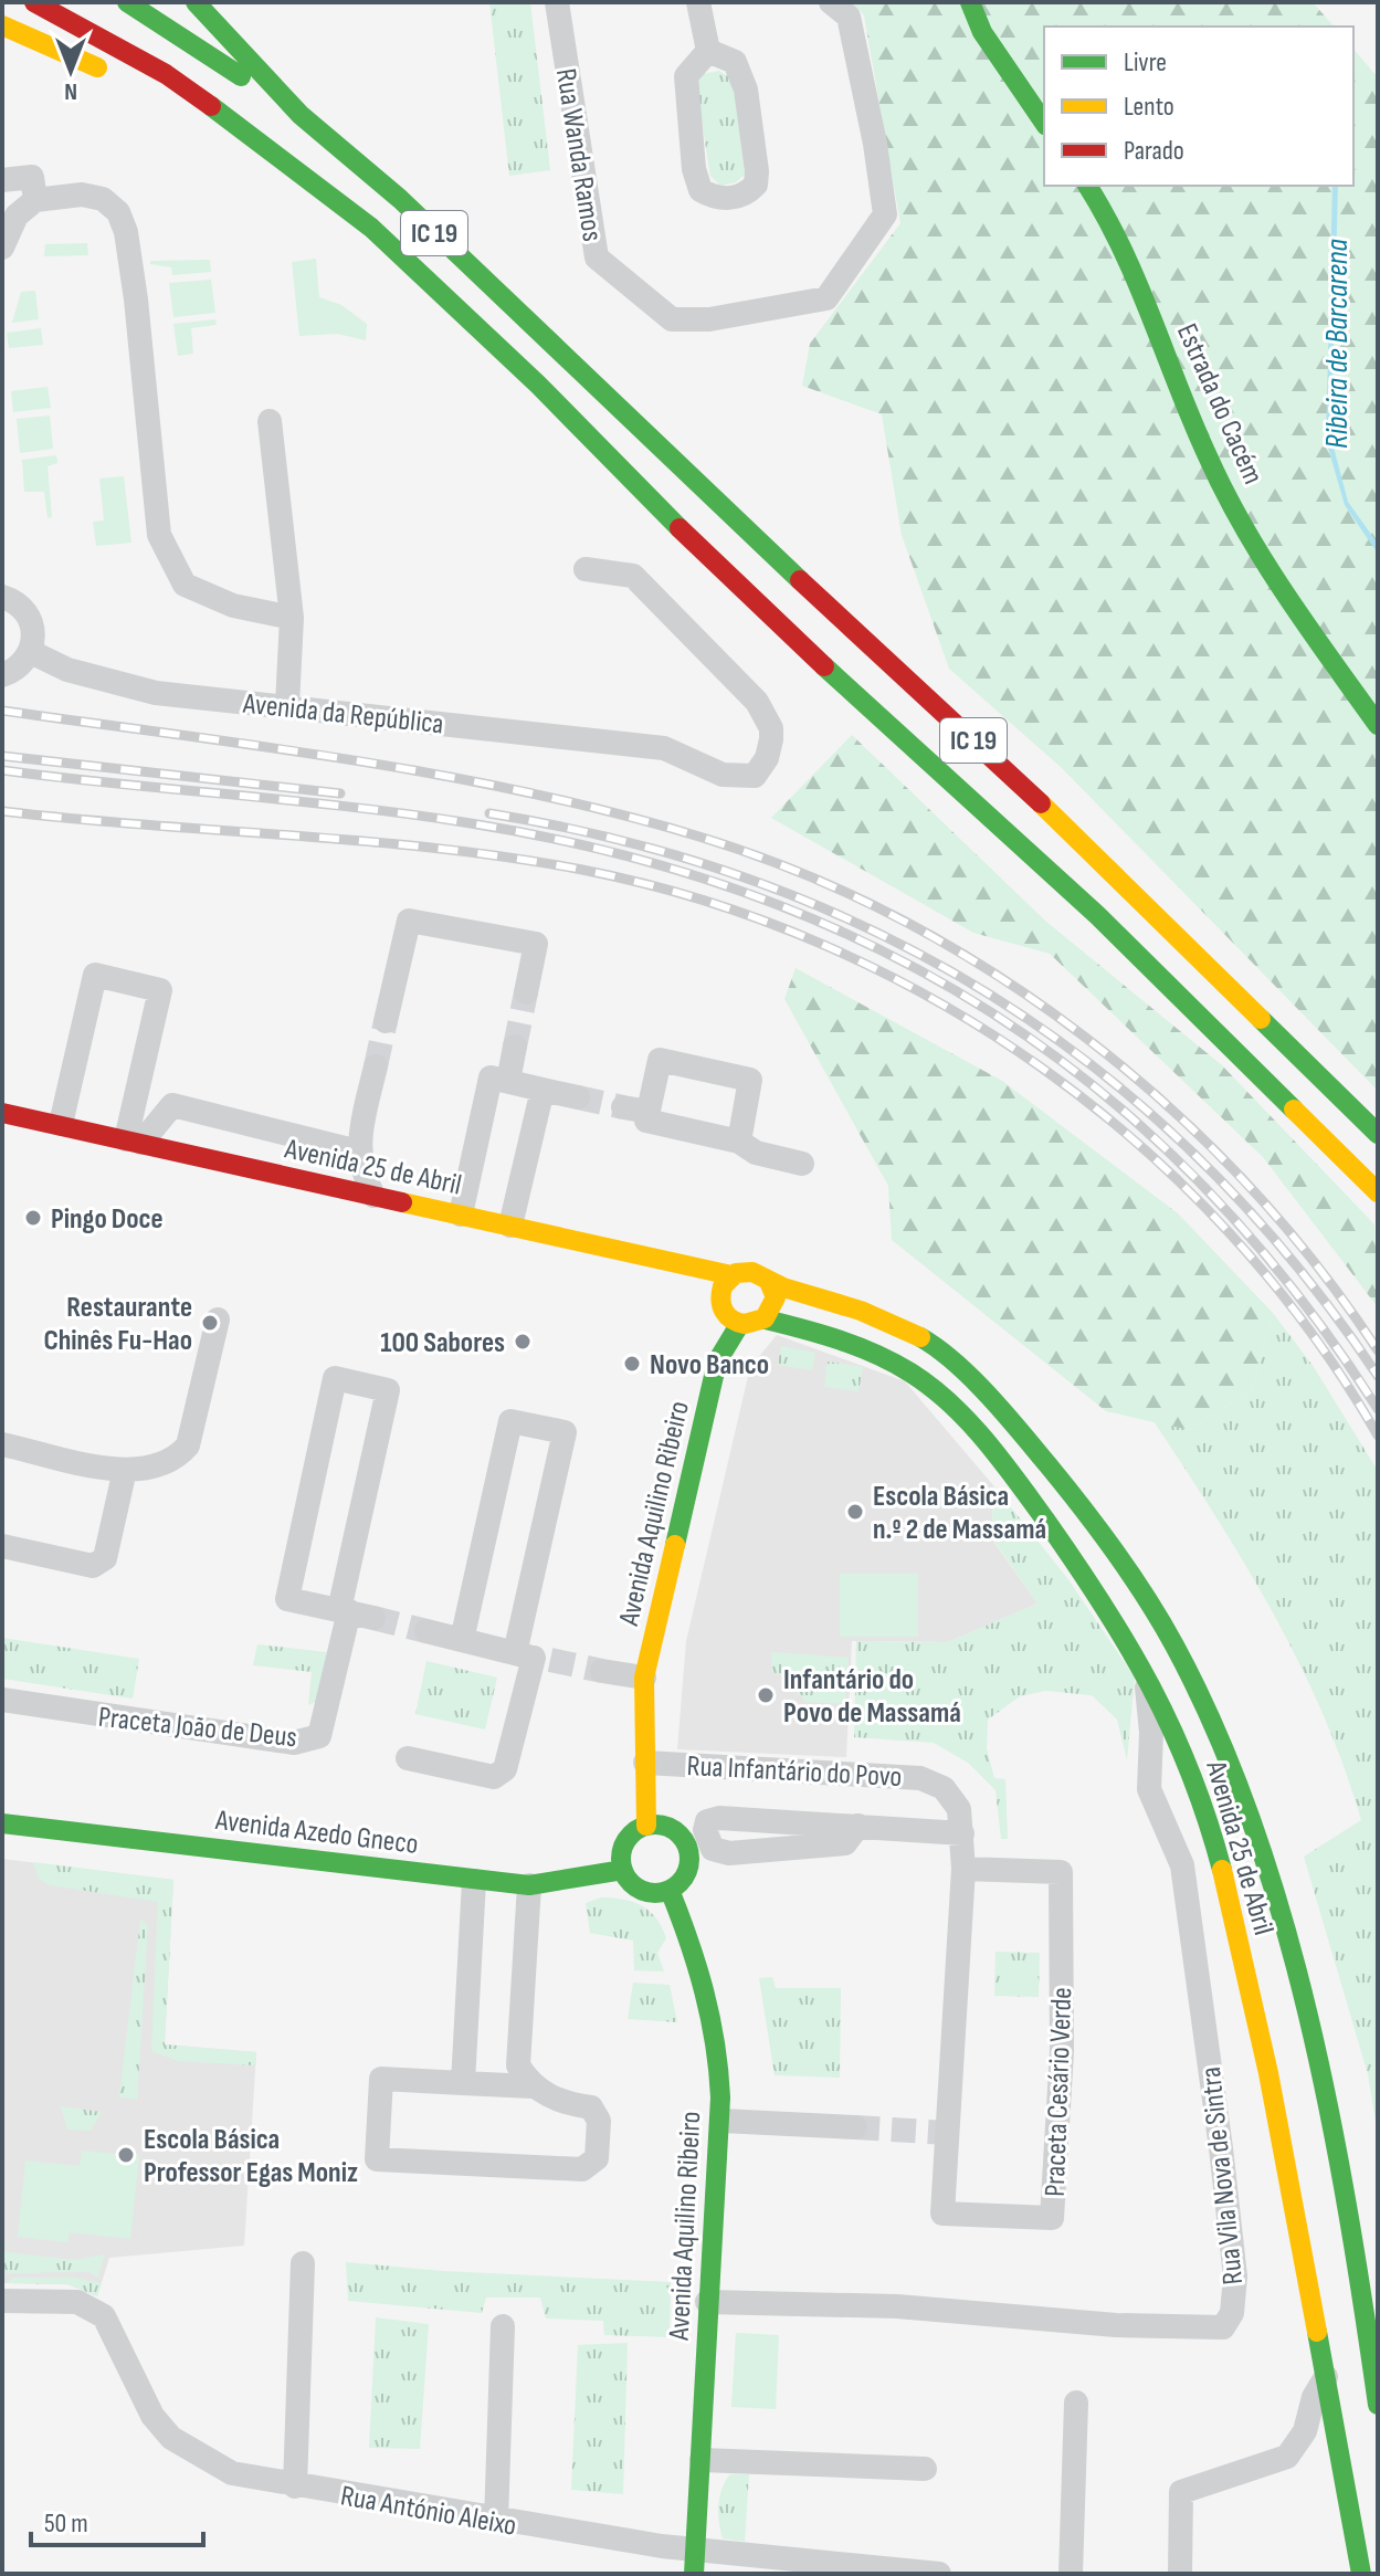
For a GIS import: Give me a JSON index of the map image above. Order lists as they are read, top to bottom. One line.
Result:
{"streets":{"main road":["IC 19","Estrada do Cacém","Avenida 25 de Abril","Avenida Aquilino Ribeiro","Avenida Azedo Gneco"],"street":["Rua Wanda Ramos","Avenida da República","Praceta João de Deus","Rua Infantário do Povo","Praceta Cesário Verde","Rua Vila Nova de Sintra","Rua António Aleixo"]},"crossings":[["Avenida 25 de Abril","Avenida Aquilino Ribeiro"],["Avenida 25 de Abril","Rua Vila Nova de Sintra"],["Avenida Aquilino Ribeiro","Rua Infantário do Povo"],["Avenida Aquilino Ribeiro","Avenida Azedo Gneco"],["Avenida Aquilino Ribeiro","Rua Vila Nova de Sintra"],["Avenida Aquilino Ribeiro","Rua António Aleixo"],["Rua Infantário do Povo","Avenida Azedo Gneco"],["Rua Infantário do Povo","Praceta Cesário Verde"]],"water":["Ribeira de Barcarena"],"places":["Pingo Doce","Restaurante Chinês Fu-Hao","100 Sabores","Novo Banco","Escola Básica n.º 2 de Massamá","Infantário do Povo de Massamá","Escola Básica Professor Egas Moniz"],"legend":["Livre","Lento","Parado"],"scale_bar":"50 m","north":"bottom"}
